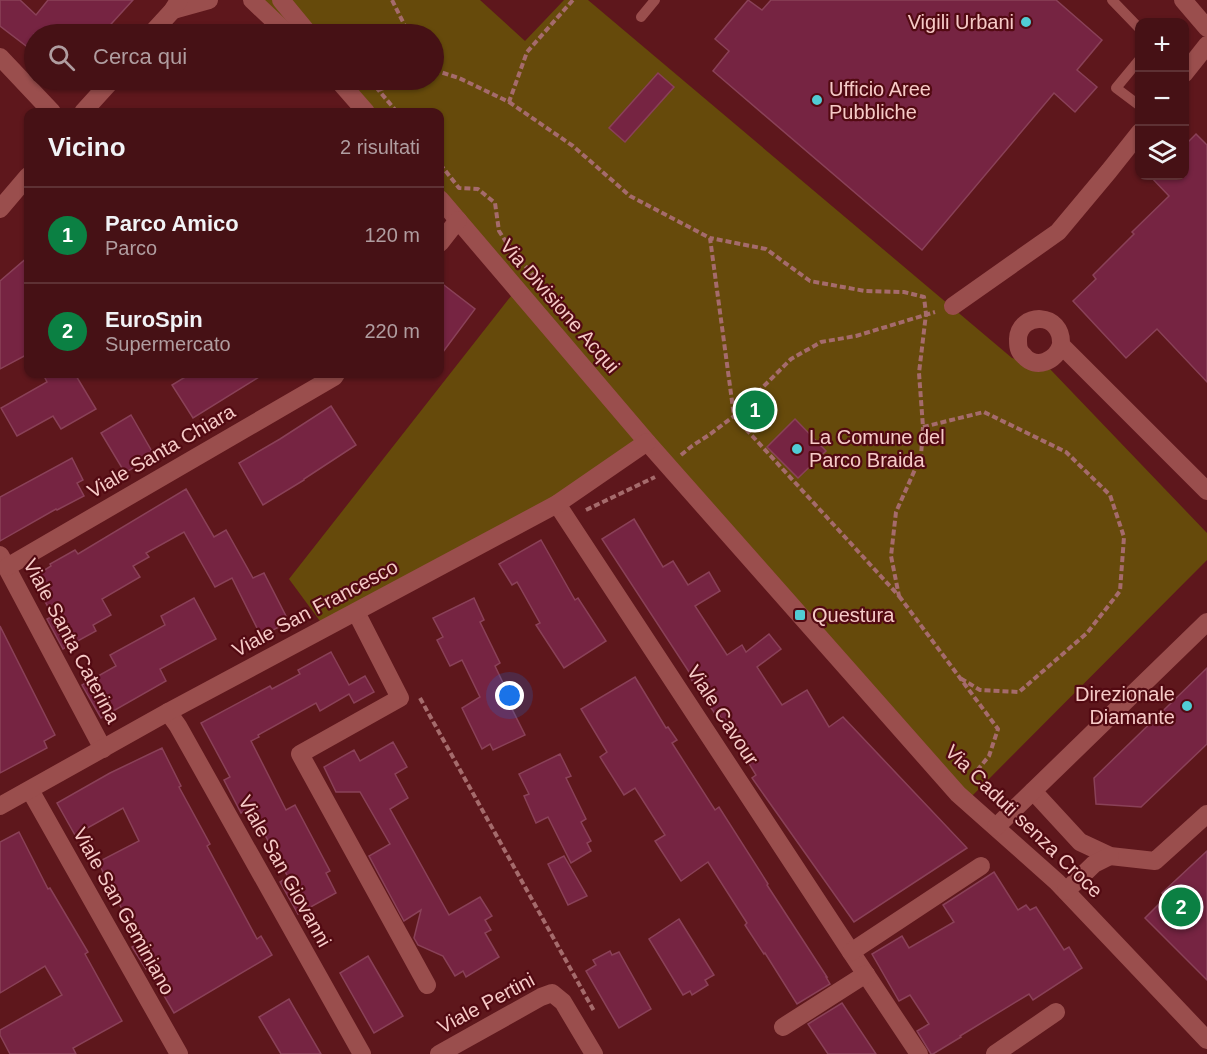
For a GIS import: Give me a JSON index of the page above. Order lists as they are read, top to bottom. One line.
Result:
{"streets":{"street":["Via Divisione Acqui","Viale Santa Chiara","Viale San Francesco","Viale Santa Caterina","Viale Cavour","Via Caduti senza Croce","Viale San Giovanni","Viale San Geminiano","Viale Pertini"]},"crossings":[["Via Divisione Acqui","Viale San Francesco"],["Via Divisione Acqui","Via Caduti senza Croce"],["Viale Santa Chiara","Viale Santa Caterina"],["Viale San Francesco","Viale Santa Caterina"],["Viale San Francesco","Viale Cavour"],["Viale San Francesco","Via Caduti senza Croce"],["Viale San Francesco","Viale San Giovanni"],["Viale San Francesco","Viale San Geminiano"]],"places":{"other":["Vigili Urbani","Ufficio Aree Pubbliche","La Comune del Parco Braida","Direzionale Diamante"],"transit":["Questura"]},"page":{"map_buttons":["+","−"],"search":"Cerca qui","heading":["Vicino","2 risultati"],"list":[{"mark":"1","name":"Parco Amico","note":"Parco","value":"120 m"},{"mark":"2","name":"EuroSpin","note":"Supermercato","value":"220 m"}],"pins":["1","2"]}}
